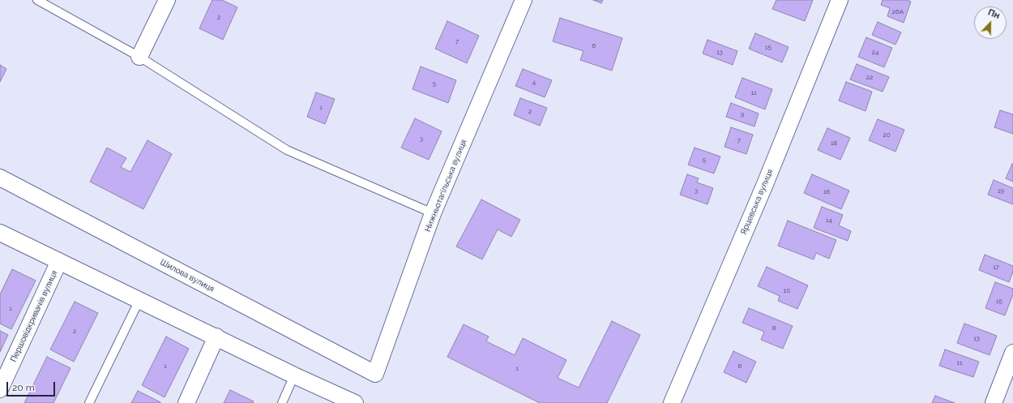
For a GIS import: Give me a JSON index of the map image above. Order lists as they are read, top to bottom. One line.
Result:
{"streets":{"street":["Нижньотагільська вулиця","Ярцевська вулиця","Шилова вулиця","Першовідкривачів вулиця"]},"crossings":[["Нижньотагільська вулиця","Шилова вулиця"]],"house_numbers":["26А","2","7","6","15","13","24","22","4","5","11","1","2","9","20","3","7","18","5","3","19","16","14","17","10","15","1","8","2","13","11","1","6","1"],"scale_bar":"20 m","north":"top"}
